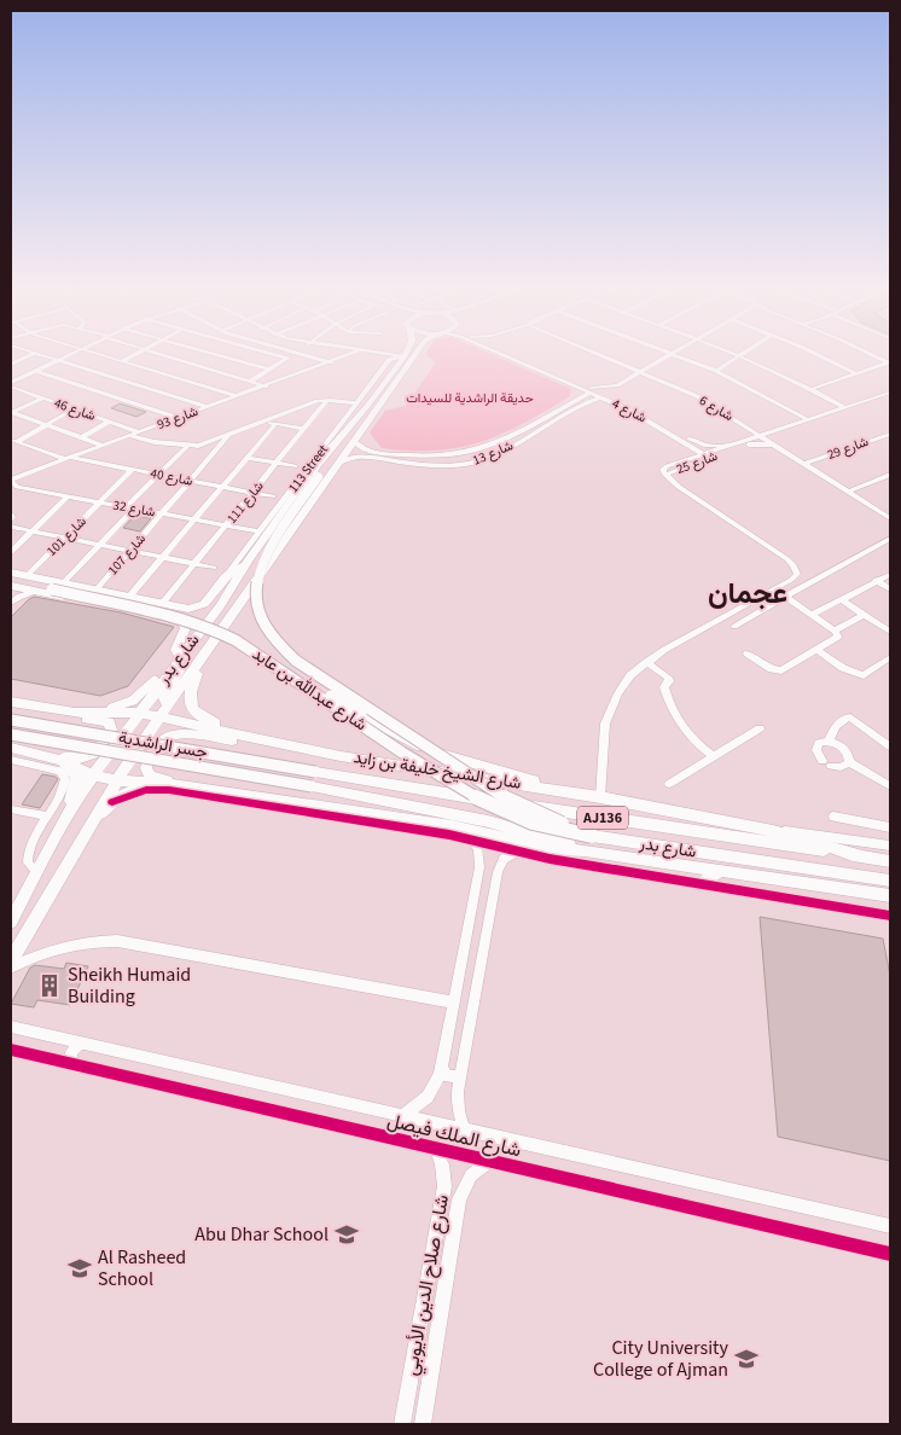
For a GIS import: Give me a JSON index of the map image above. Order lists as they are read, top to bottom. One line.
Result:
{"streets":{"main road":["شارع بدر","شارع عبدالله بن عابد","جسر الراشدية","شارع الشيخ خليفة بن زايد","AJ136"],"street":["شارع 6","شارع 46","شارع 4","شارع 93","شارع 29","شارع 13","شارع 25","113 Street","شارع 40","شارع 111","شارع 32","شارع 101","شارع 107","شارع الملك فيصل","شارع صلاح الدين الأيوبي"]},"crossings":[["شارع 6","شارع 29"],["شارع 6","شارع 25"],["شارع 46","شارع 93"],["شارع 4","شارع 13"],["شارع 4","شارع 25"],["شارع 93","شارع 40"],["شارع 93","شارع 32"],["شارع 13","شارع بدر"],["113 Street","شارع 32"],["113 Street","شارع 107"],["113 Street","شارع بدر"],["شارع 40","شارع 111"],["شارع 40","شارع 101"],["شارع 40","شارع 107"],["شارع 111","شارع 32"],["شارع 111","شارع 107"],["شارع 111","شارع عبدالله بن عابد"],["شارع 32","شارع 101"],["شارع 32","شارع 107"],["شارع 101","شارع عبدالله بن عابد"],["شارع 107","شارع بدر"],["شارع 107","شارع عبدالله بن عابد"],["شارع بدر","شارع عبدالله بن عابد"],["شارع بدر","شارع الشيخ خليفة بن زايد"],["شارع عبدالله بن عابد","شارع الشيخ خليفة بن زايد"],["جسر الراشدية","شارع الشيخ خليفة بن زايد"],["جسر الراشدية","AJ136"],["شارع الملك فيصل","شارع صلاح الدين الأيوبي"]],"districts":["عجمان"],"parks":["حديقة الراشدية للسيدات"],"places":{"building":["Sheikh Humaid Building"],"school or university":["Abu Dhar School","Al Rasheed School","City University College of Ajman"]}}
